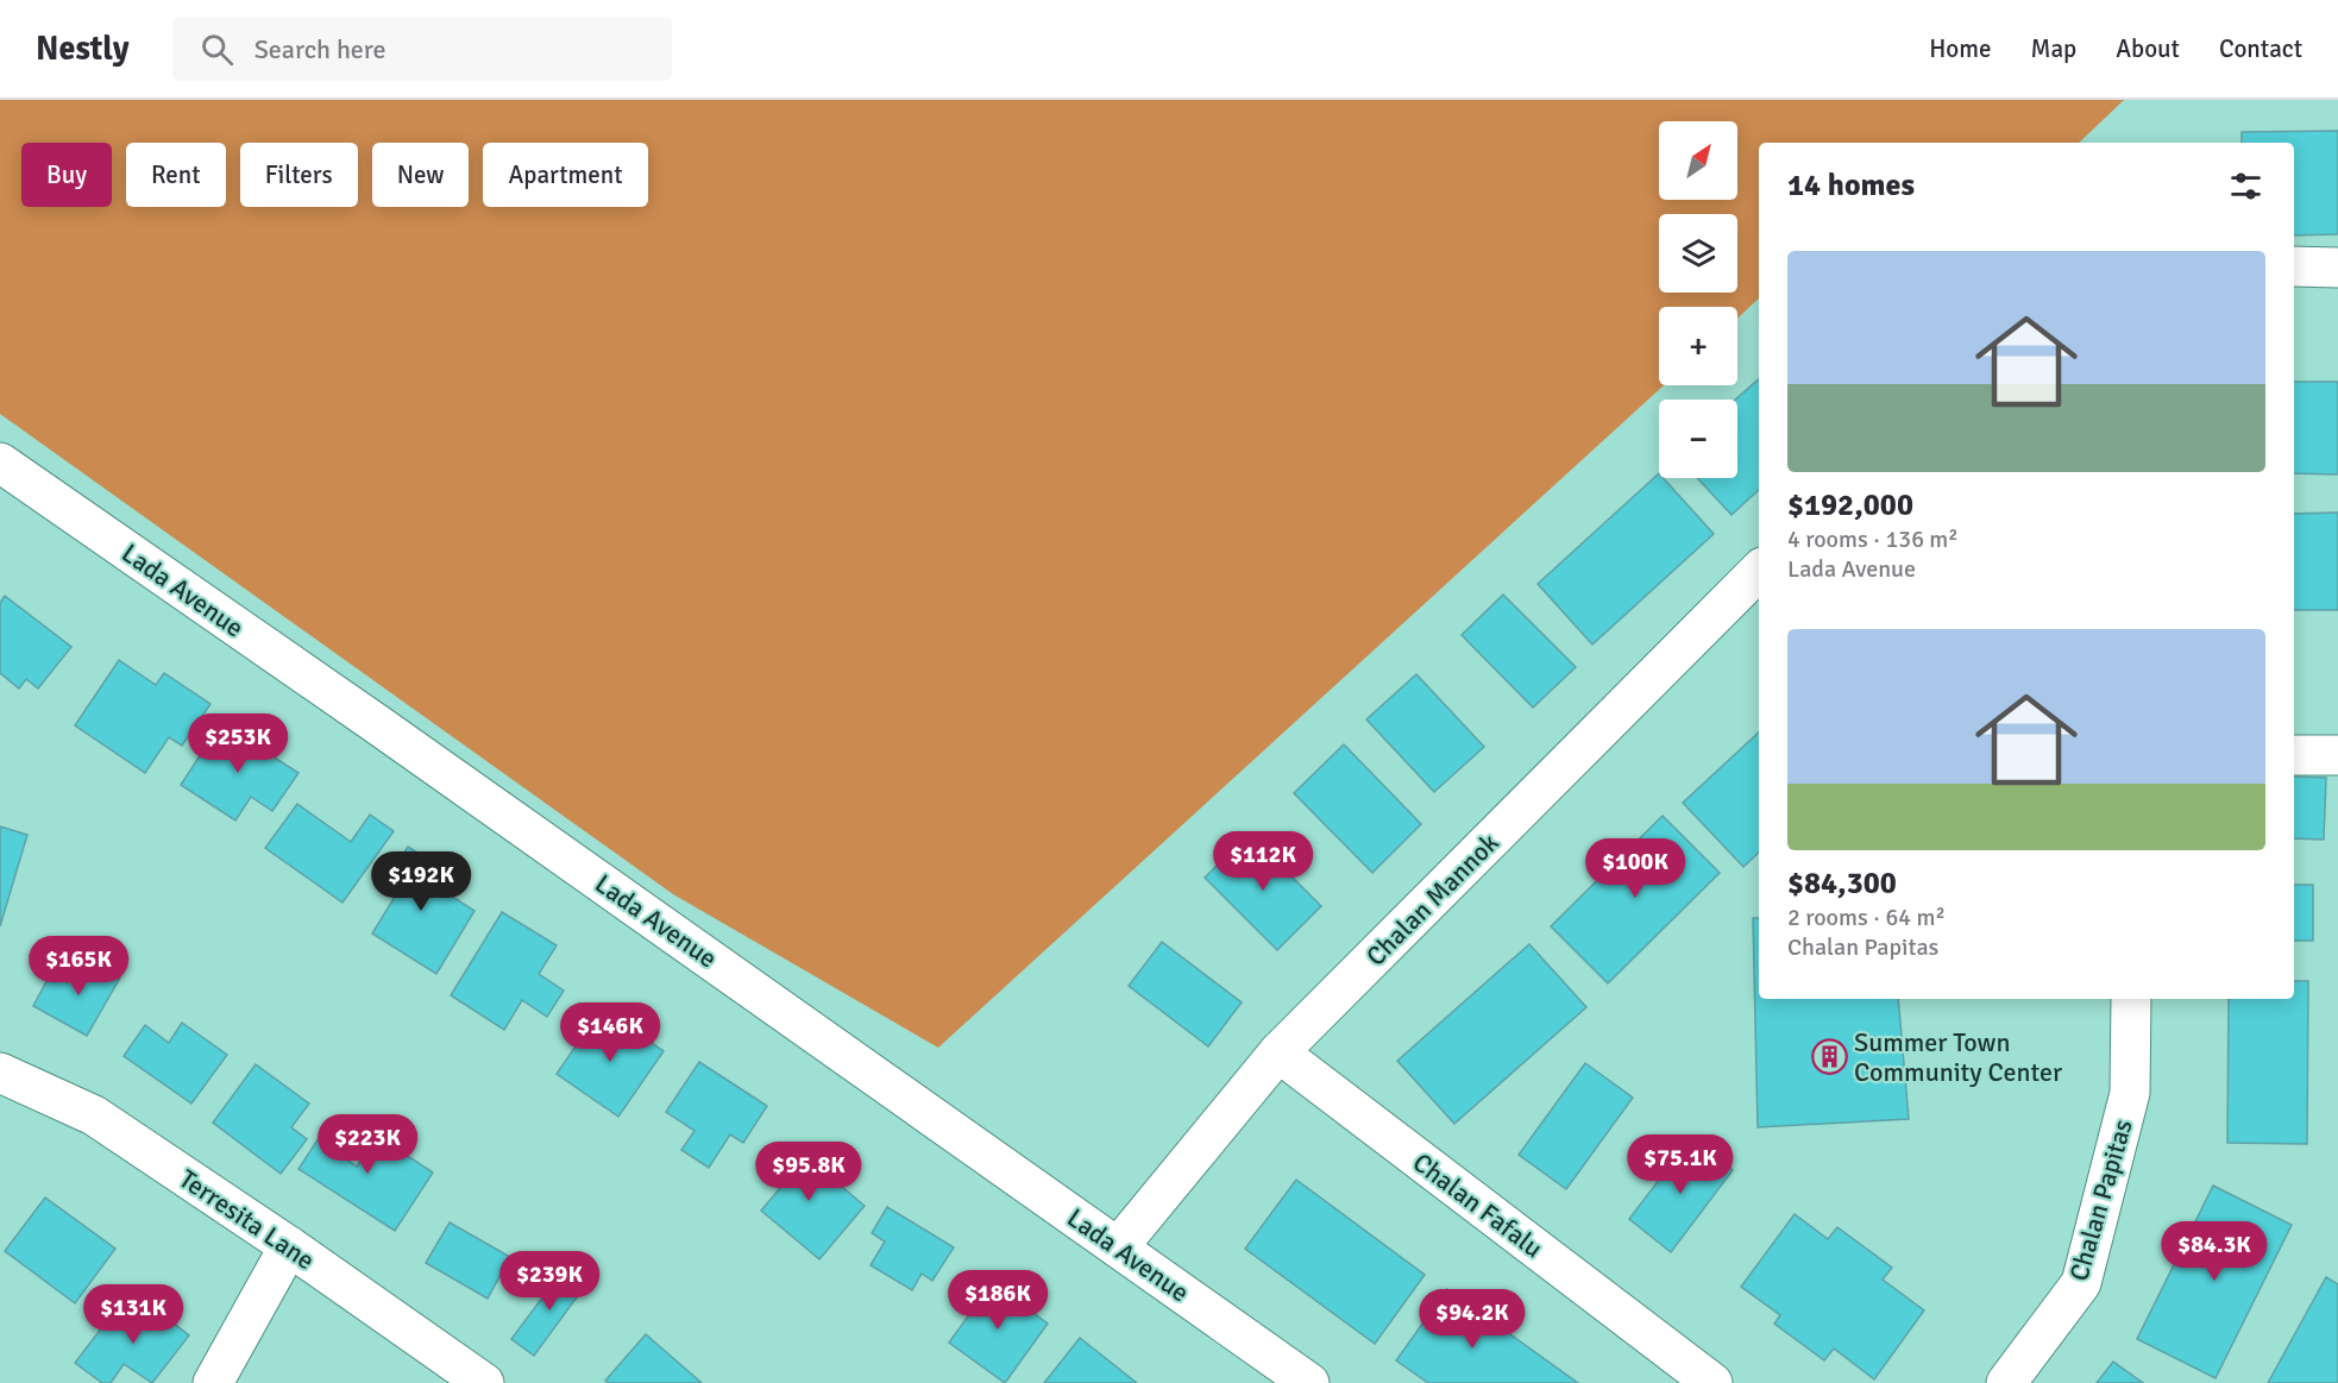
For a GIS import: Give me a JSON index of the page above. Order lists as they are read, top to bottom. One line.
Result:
{"streets":{"street":["Lada Avenue","Chalan Mannok","Chalan Papitas","Chalan Fafalu","Terresita Lane"]},"crossings":[["Lada Avenue","Chalan Mannok"],["Chalan Mannok","Chalan Fafalu"]],"places":{"building":["Summer Town Community Center"]},"north":"top right","page":{"header":"Nestly","search":"Search here","nav":["Home","Map","About","Contact"],"map_buttons":["+","−"],"chip":["Buy","Rent","Filters","New","Apartment"],"heading":"14 homes","list":[{"name":"$192,000","note":"4 rooms · 136 m² · Lada Avenue"},{"name":"$84,300","note":"2 rooms · 64 m² · Chalan Papitas"}],"price":["$253K","$112K","$100K","$192K","$165K","$146K","$223K","$75.1K","$95.8K","$84.3K","$239K","$186K","$131K","$94.2K"]}}
